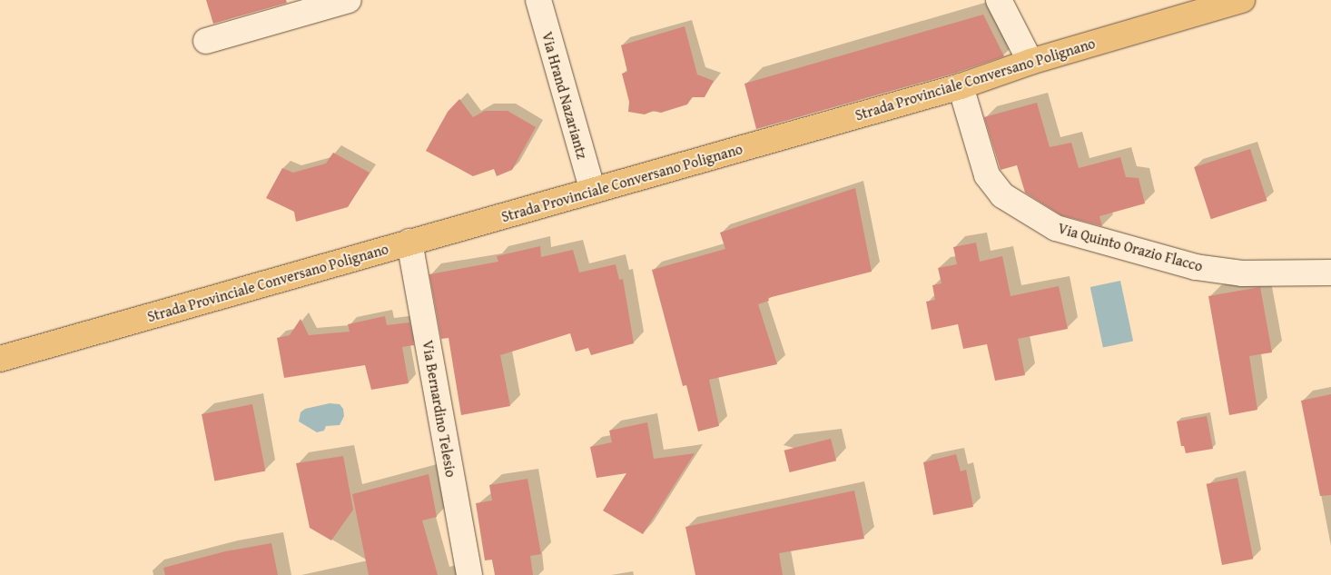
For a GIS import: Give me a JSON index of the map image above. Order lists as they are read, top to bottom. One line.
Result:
{"streets":{"main road":["Strada Provinciale Conversano Polignano"],"street":["Via Hrand Nazariantz","Via Quinto Orazio Flacco","Via Bernardino Telesio"]},"crossings":[["Strada Provinciale Conversano Polignano","Via Hrand Nazariantz"],["Strada Provinciale Conversano Polignano","Via Quinto Orazio Flacco"],["Strada Provinciale Conversano Polignano","Via Bernardino Telesio"]]}
